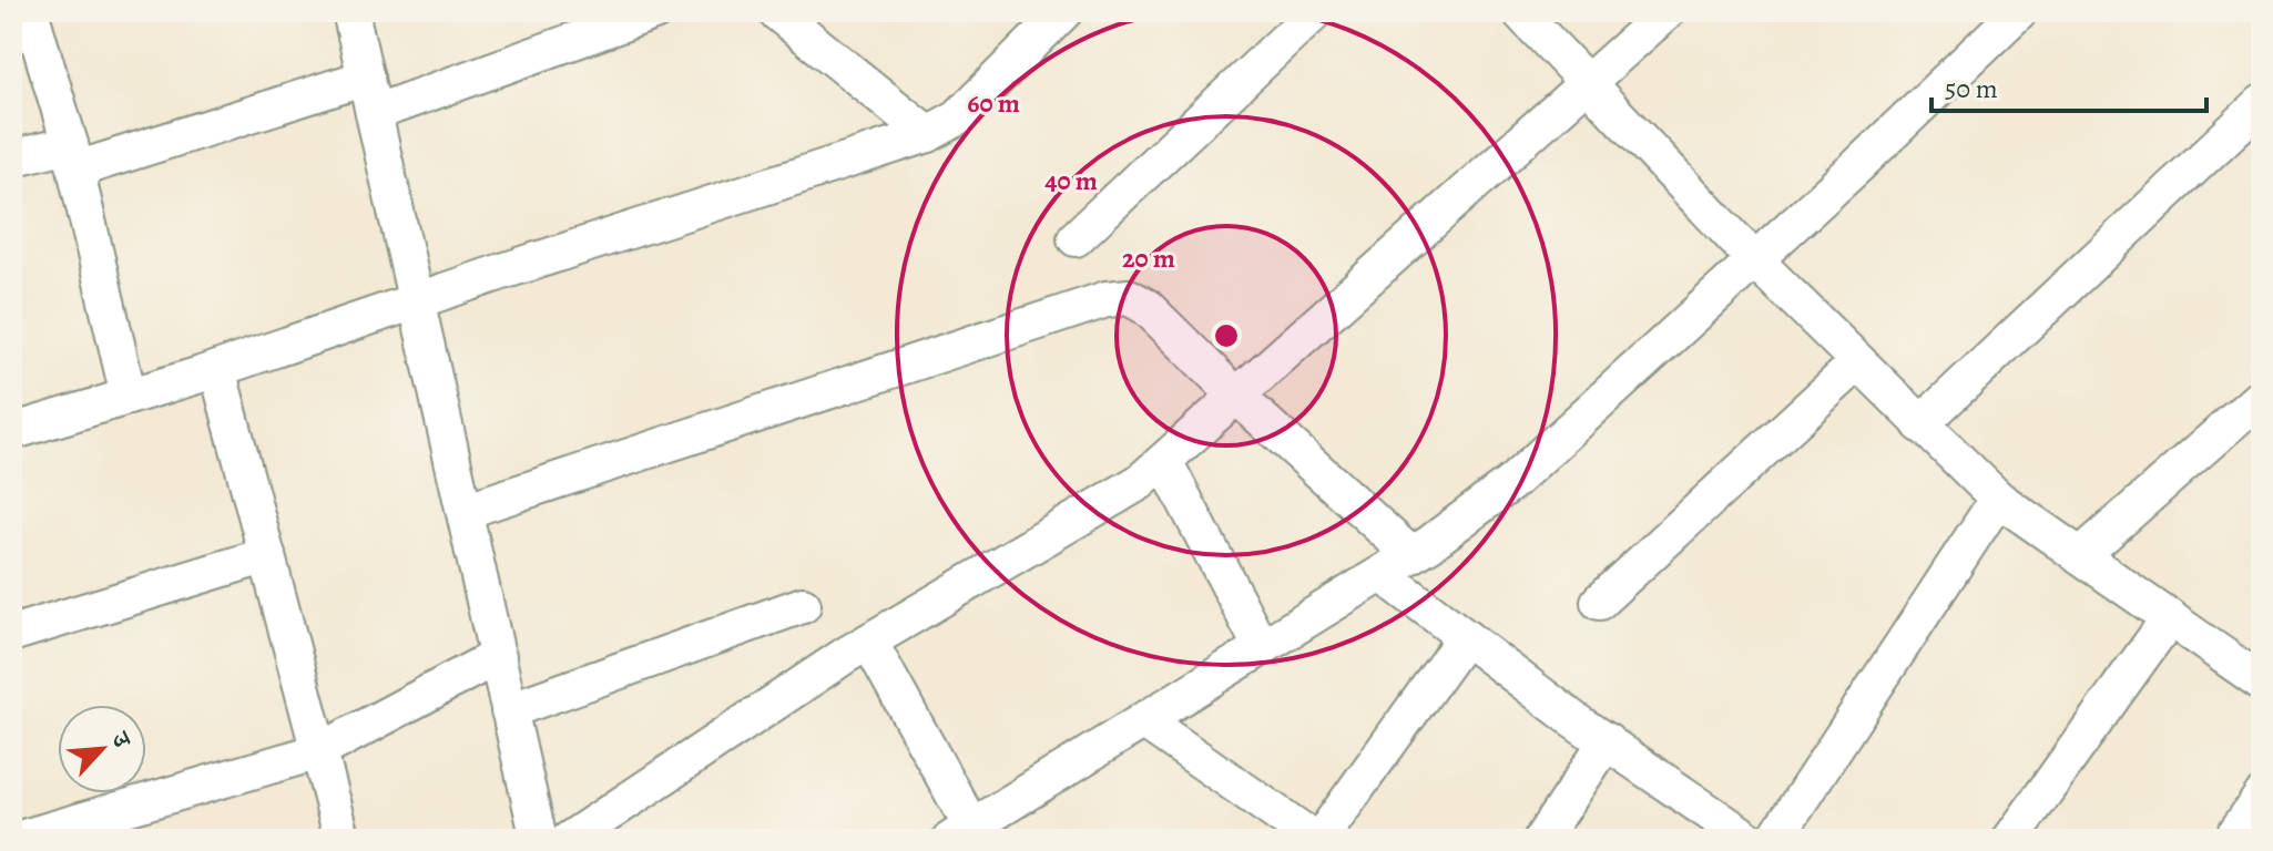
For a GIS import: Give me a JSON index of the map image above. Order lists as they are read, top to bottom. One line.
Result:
{"scale_bar":"50 m","north":"top right","rings":["60 m","40 m","20 m"]}
